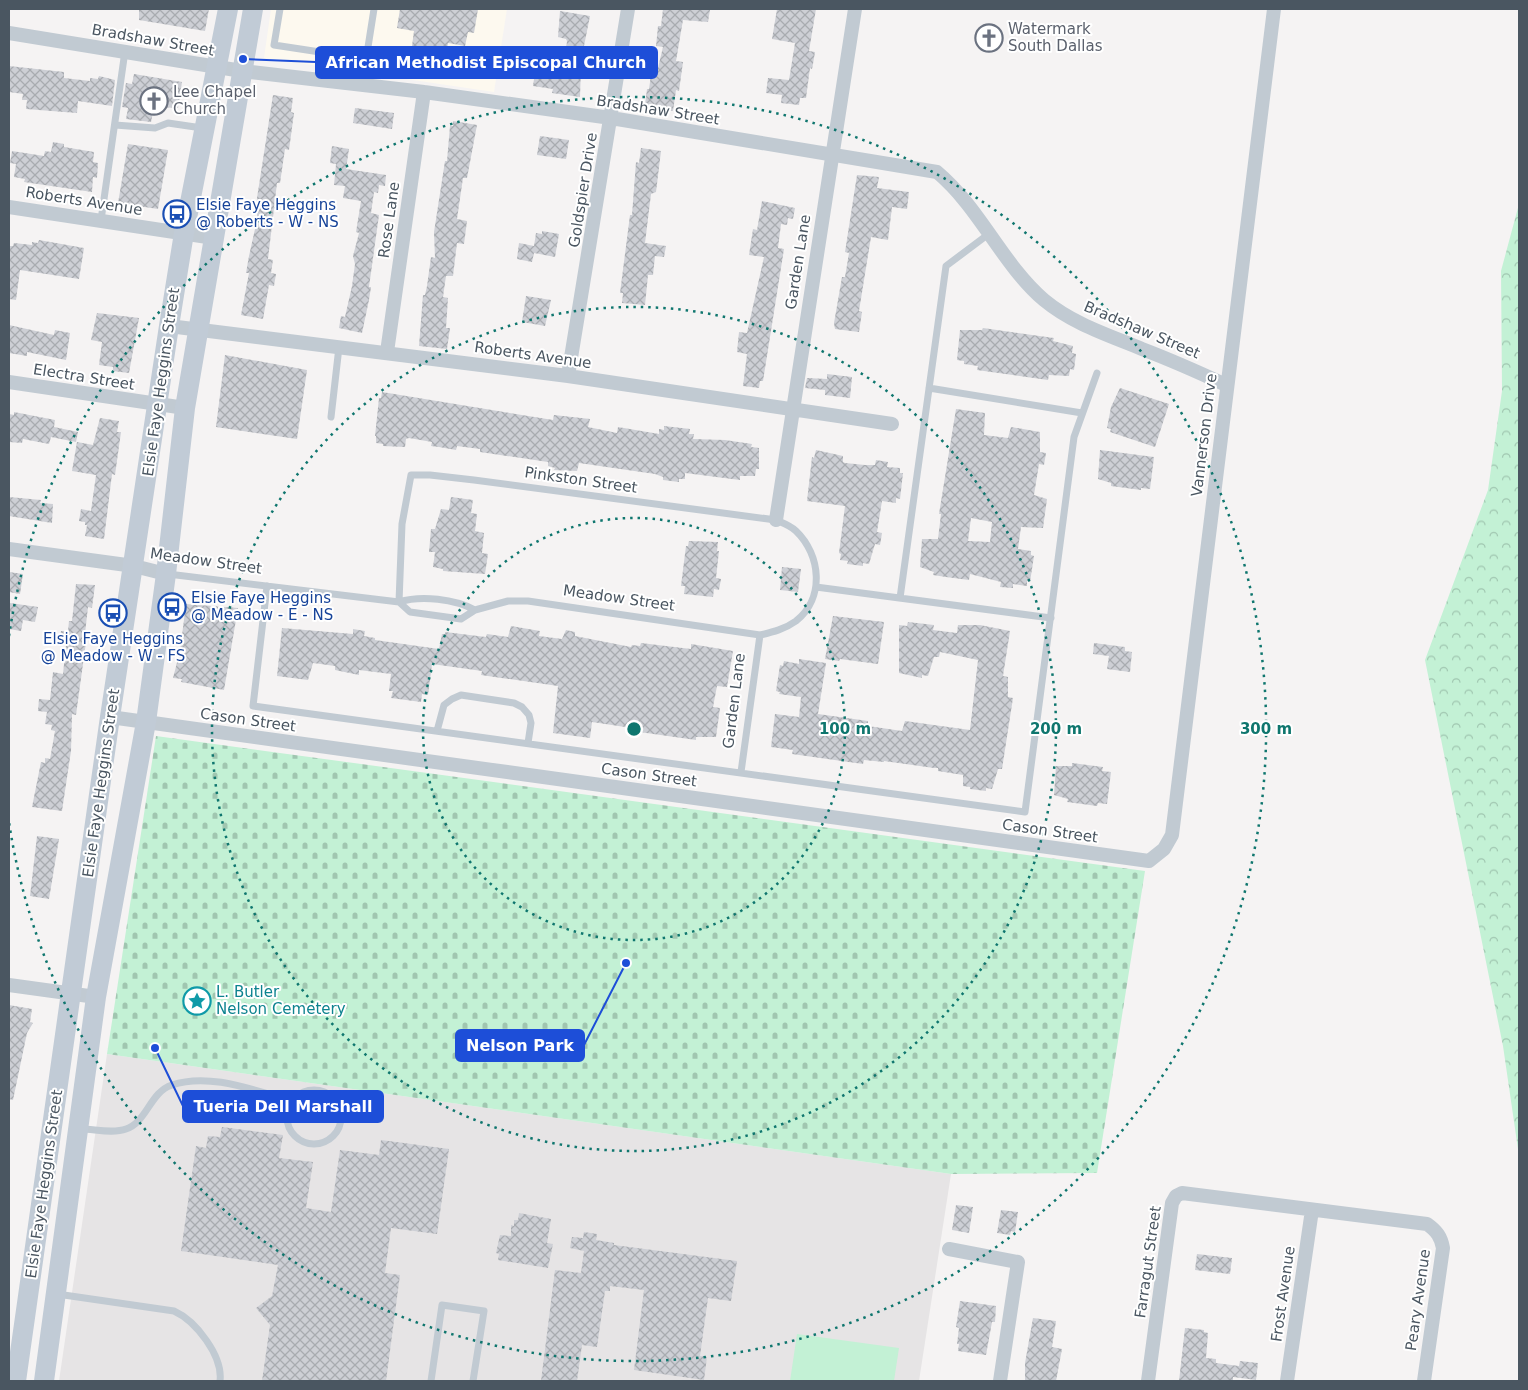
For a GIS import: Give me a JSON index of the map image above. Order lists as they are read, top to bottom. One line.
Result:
{"streets":{"main road":["Elsie Faye Heggins Street"],"street":["Bradshaw Street","Goldspier Drive","Roberts Avenue","Rose Lane","Garden Lane","Electra Street","Vannerson Drive","Meadow Street","Cason Street","Farragut Street","Frost Avenue","Peary Avenue"],"lane":["Pinkston Street"]},"crossings":[["Bradshaw Street","Goldspier Drive"],["Bradshaw Street","Rose Lane"],["Bradshaw Street","Garden Lane"],["Bradshaw Street","Elsie Faye Heggins Street"],["Bradshaw Street","Vannerson Drive"],["Goldspier Drive","Roberts Avenue"],["Roberts Avenue","Rose Lane"],["Roberts Avenue","Garden Lane"],["Roberts Avenue","Elsie Faye Heggins Street"],["Garden Lane","Pinkston Street"],["Garden Lane","Meadow Street"],["Electra Street","Elsie Faye Heggins Street"],["Elsie Faye Heggins Street","Meadow Street"],["Elsie Faye Heggins Street","Cason Street"],["Vannerson Drive","Cason Street"],["Pinkston Street","Meadow Street"],["Farragut Street","Frost Avenue"],["Farragut Street","Peary Avenue"],["Frost Avenue","Peary Avenue"]],"places":{"church":["Watermark South Dallas","Lee Chapel Church"],"other":["African Methodist Episcopal Church","Nelson Park","Tueria Dell Marshall"],"bus stop":["Elsie Faye Heggins @ Roberts - W - NS","Elsie Faye Heggins @ Meadow - E - NS","Elsie Faye Heggins @ Meadow - W - FS"],"place":["L. Butler Nelson Cemetery"]},"rings":["100 m","200 m","300 m"]}
